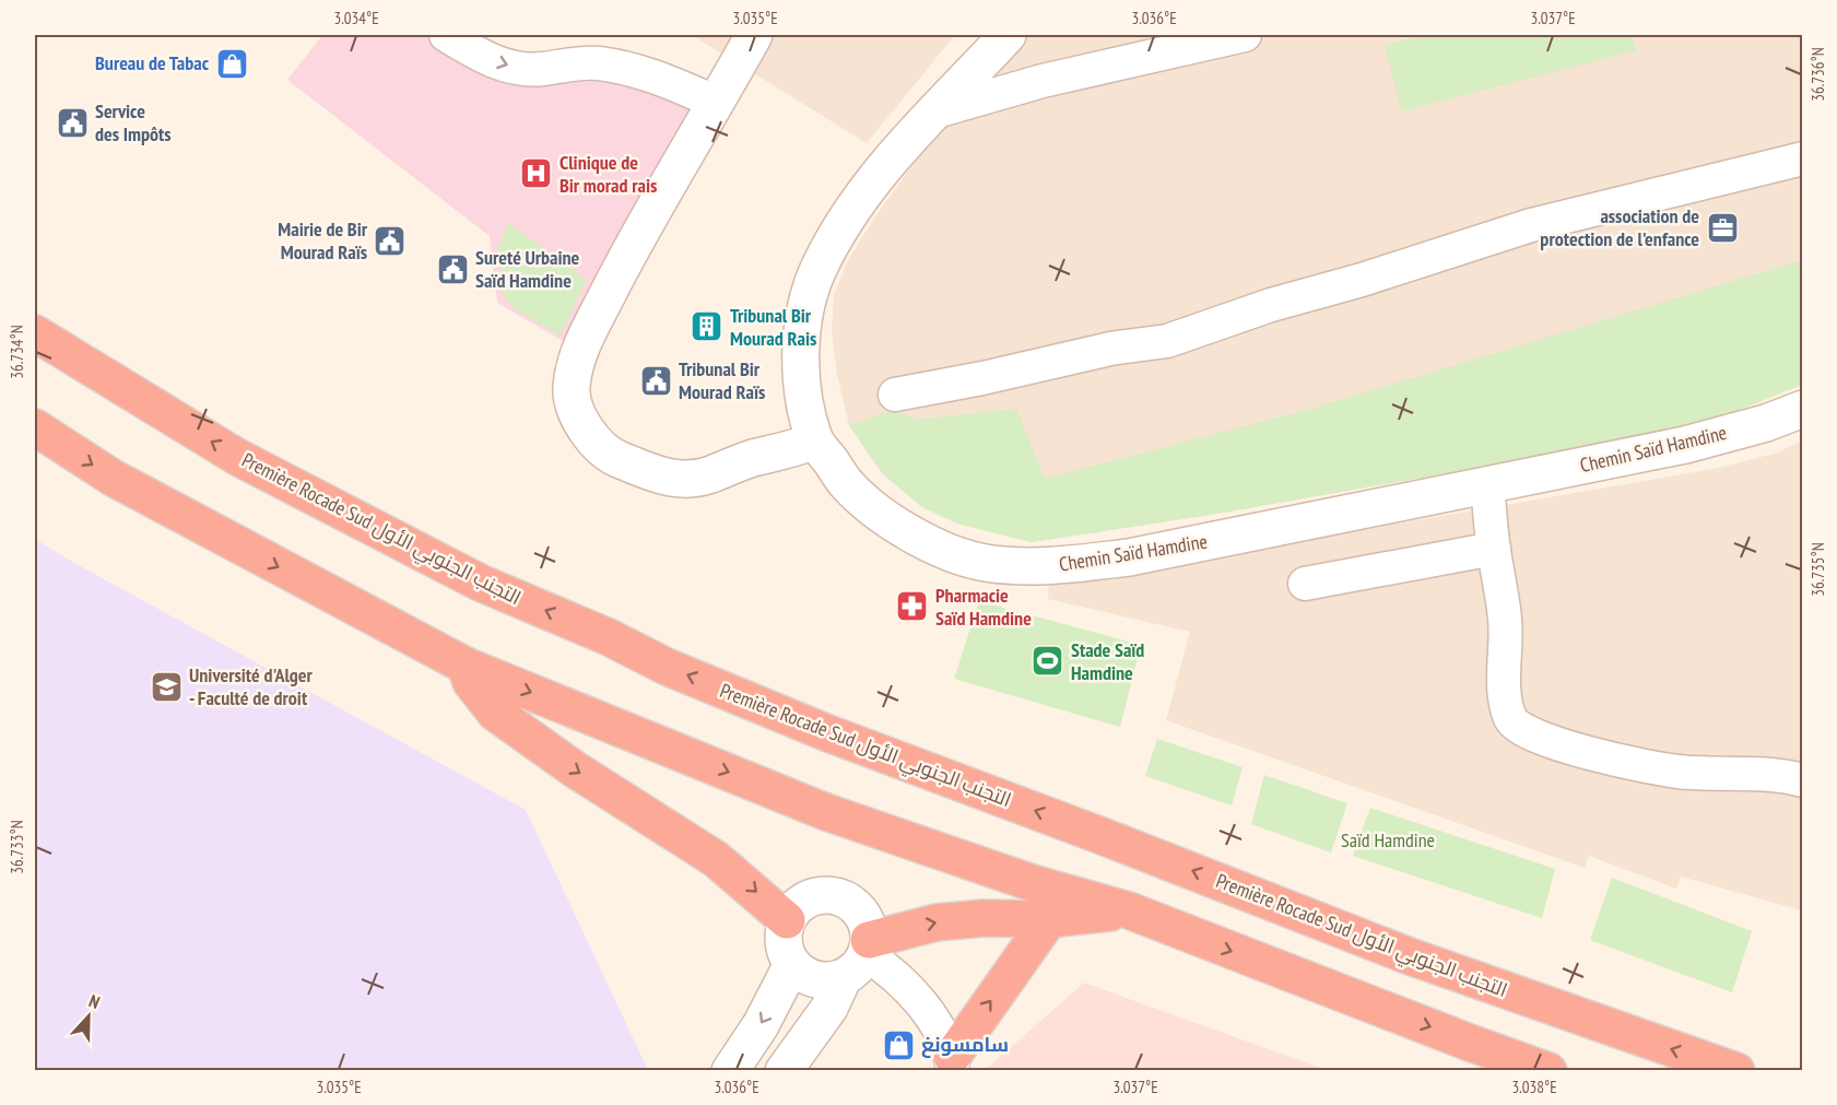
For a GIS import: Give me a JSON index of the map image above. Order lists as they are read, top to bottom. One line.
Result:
{"streets":{"highway":["Première Rocade Sud التجنب الجنوبي الأول"],"main road":["Chemin Saïd Hamdine"]},"parks":["Saïd Hamdine"],"places":{"shop":["Bureau de Tabac","سامسونغ"],"public building":["Service des Impôts","Mairie de Bir Mourad Raïs","Sureté Urbaine Saïd Hamdine","Tribunal Bir Mourad Raïs"],"hospital":["Clinique de Bir morad rais"],"office":["association de protection de l'enfance"],"building":["Tribunal Bir Mourad Rais"],"pharmacy":["Pharmacie Saïd Hamdine"],"sports":["Stade Saïd Hamdine"],"school or university":["Université d'Alger - Faculté de droit"]},"north":"top","coordinates":["3.034°E","3.035°E","3.036°E","3.037°E","36.736°N","36.734°N","36.735°N","36.733°N","3.038°E"]}
